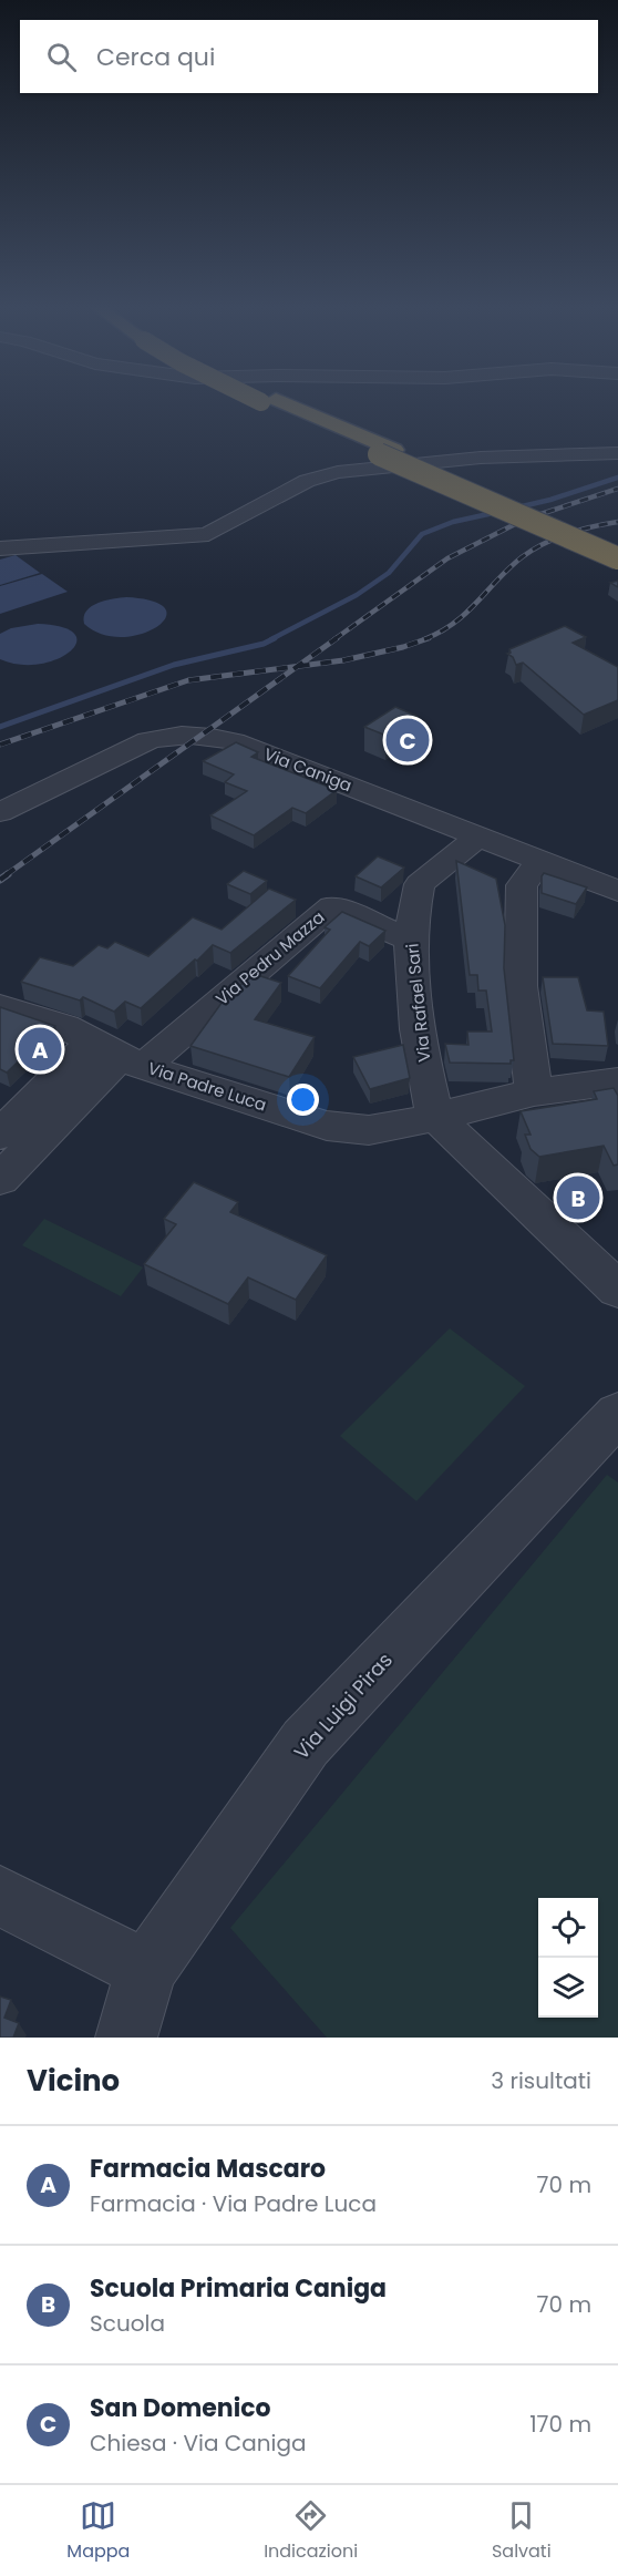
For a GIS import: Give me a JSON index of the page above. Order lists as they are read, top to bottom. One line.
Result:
{"streets":{"street":["Via Caniga","Via Pedru Mazza","Via Rafael Sari","Via Padre Luca","Via Luigi Piras"]},"crossings":[["Via Caniga","Via Rafael Sari"],["Via Pedru Mazza","Via Rafael Sari"],["Via Pedru Mazza","Via Padre Luca"],["Via Rafael Sari","Via Padre Luca"]],"page":{"search":"Cerca qui","pins":["C","A","B"],"heading":["Vicino","3 risultati"],"list":[{"mark":"A","name":"Farmacia Mascaro","note":"Farmacia · Via Padre Luca","value":"70 m"},{"mark":"B","name":"Scuola Primaria Caniga","note":"Scuola","value":"70 m"},{"mark":"C","name":"San Domenico","note":"Chiesa · Via Caniga","value":"170 m"}],"nav":["Mappa","Indicazioni","Salvati"]}}
